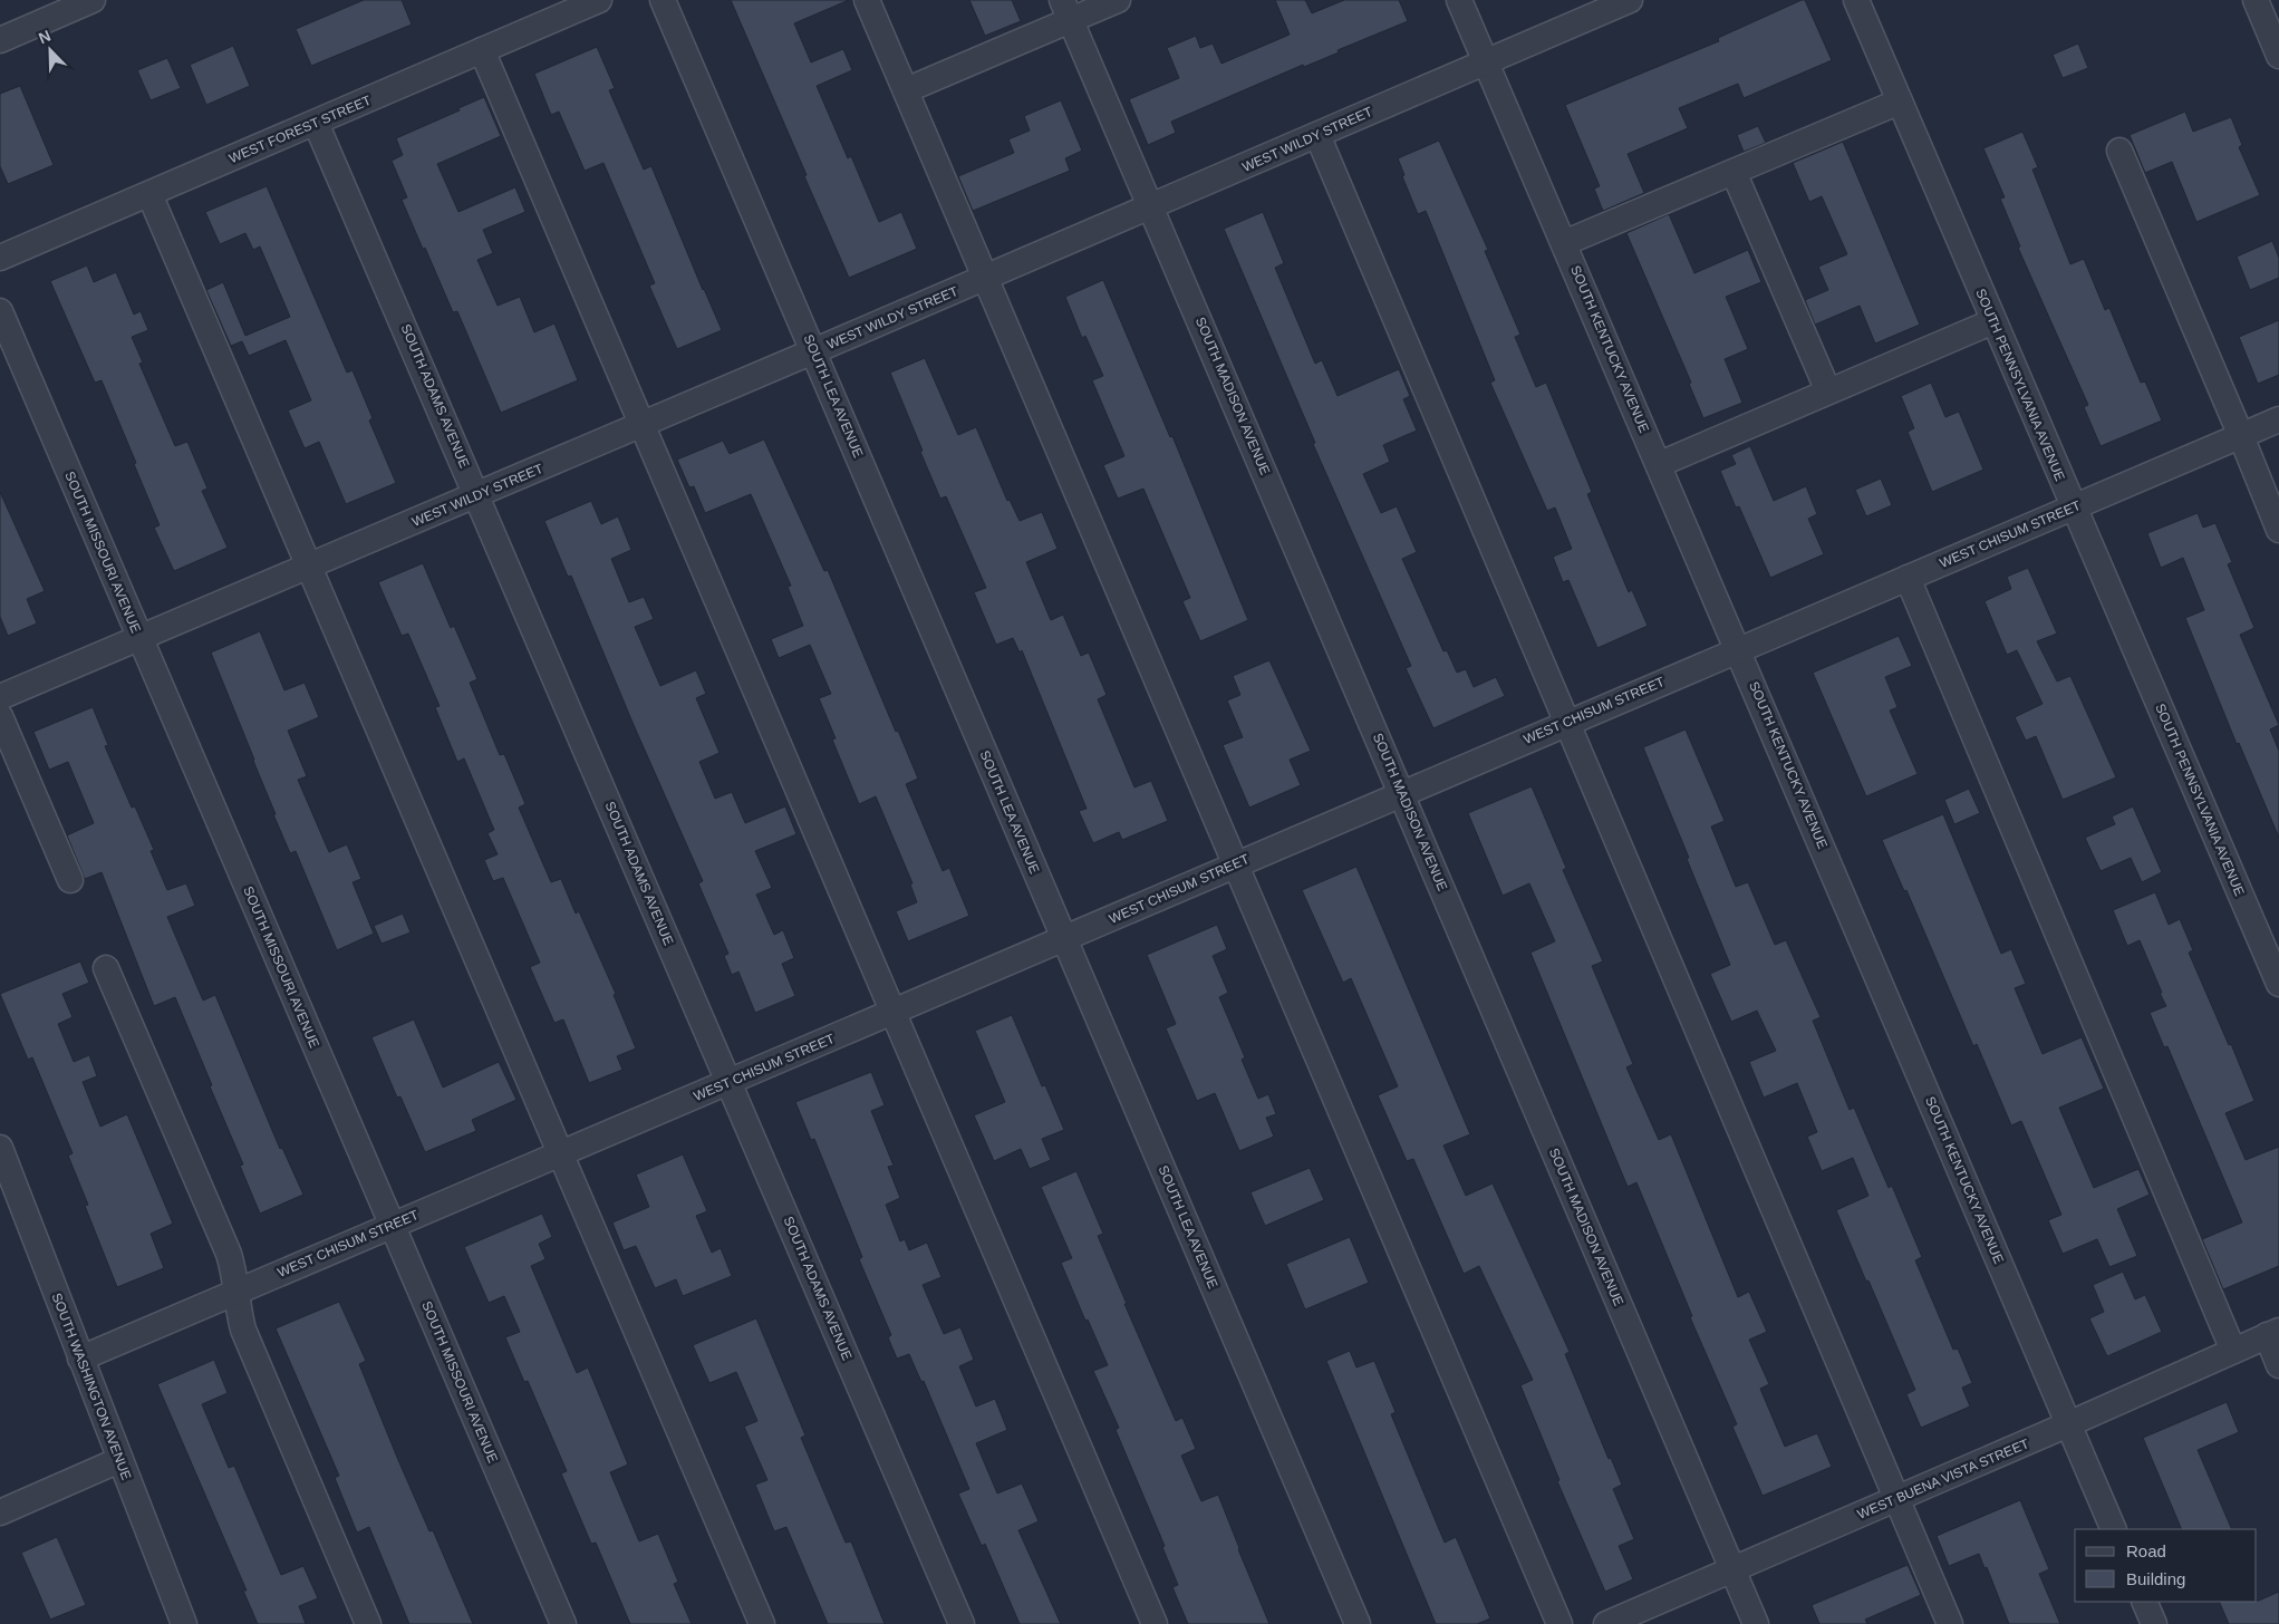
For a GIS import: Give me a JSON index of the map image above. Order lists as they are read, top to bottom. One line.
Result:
{"streets":{"street":["WEST FOREST STREET","WEST WILDY STREET","SOUTH KENTUCKY AVENUE","SOUTH PENNSYLVANIA AVENUE","SOUTH ADAMS AVENUE","SOUTH LEA AVENUE","SOUTH MADISON AVENUE","WEST CHISUM STREET","SOUTH MISSOURI AVENUE","SOUTH WASHINGTON AVENUE","WEST BUENA VISTA STREET"]},"crossings":[["WEST FOREST STREET","SOUTH ADAMS AVENUE"],["WEST WILDY STREET","SOUTH KENTUCKY AVENUE"],["WEST WILDY STREET","SOUTH ADAMS AVENUE"],["WEST WILDY STREET","SOUTH LEA AVENUE"],["WEST WILDY STREET","SOUTH MADISON AVENUE"],["WEST WILDY STREET","SOUTH MISSOURI AVENUE"],["SOUTH KENTUCKY AVENUE","WEST CHISUM STREET"],["SOUTH KENTUCKY AVENUE","WEST BUENA VISTA STREET"],["SOUTH PENNSYLVANIA AVENUE","WEST CHISUM STREET"],["SOUTH ADAMS AVENUE","WEST CHISUM STREET"],["SOUTH LEA AVENUE","WEST CHISUM STREET"],["SOUTH MADISON AVENUE","WEST CHISUM STREET"],["SOUTH MADISON AVENUE","WEST BUENA VISTA STREET"],["WEST CHISUM STREET","SOUTH MISSOURI AVENUE"],["WEST CHISUM STREET","SOUTH WASHINGTON AVENUE"]],"legend":["Road","Building"],"north":"top left"}
